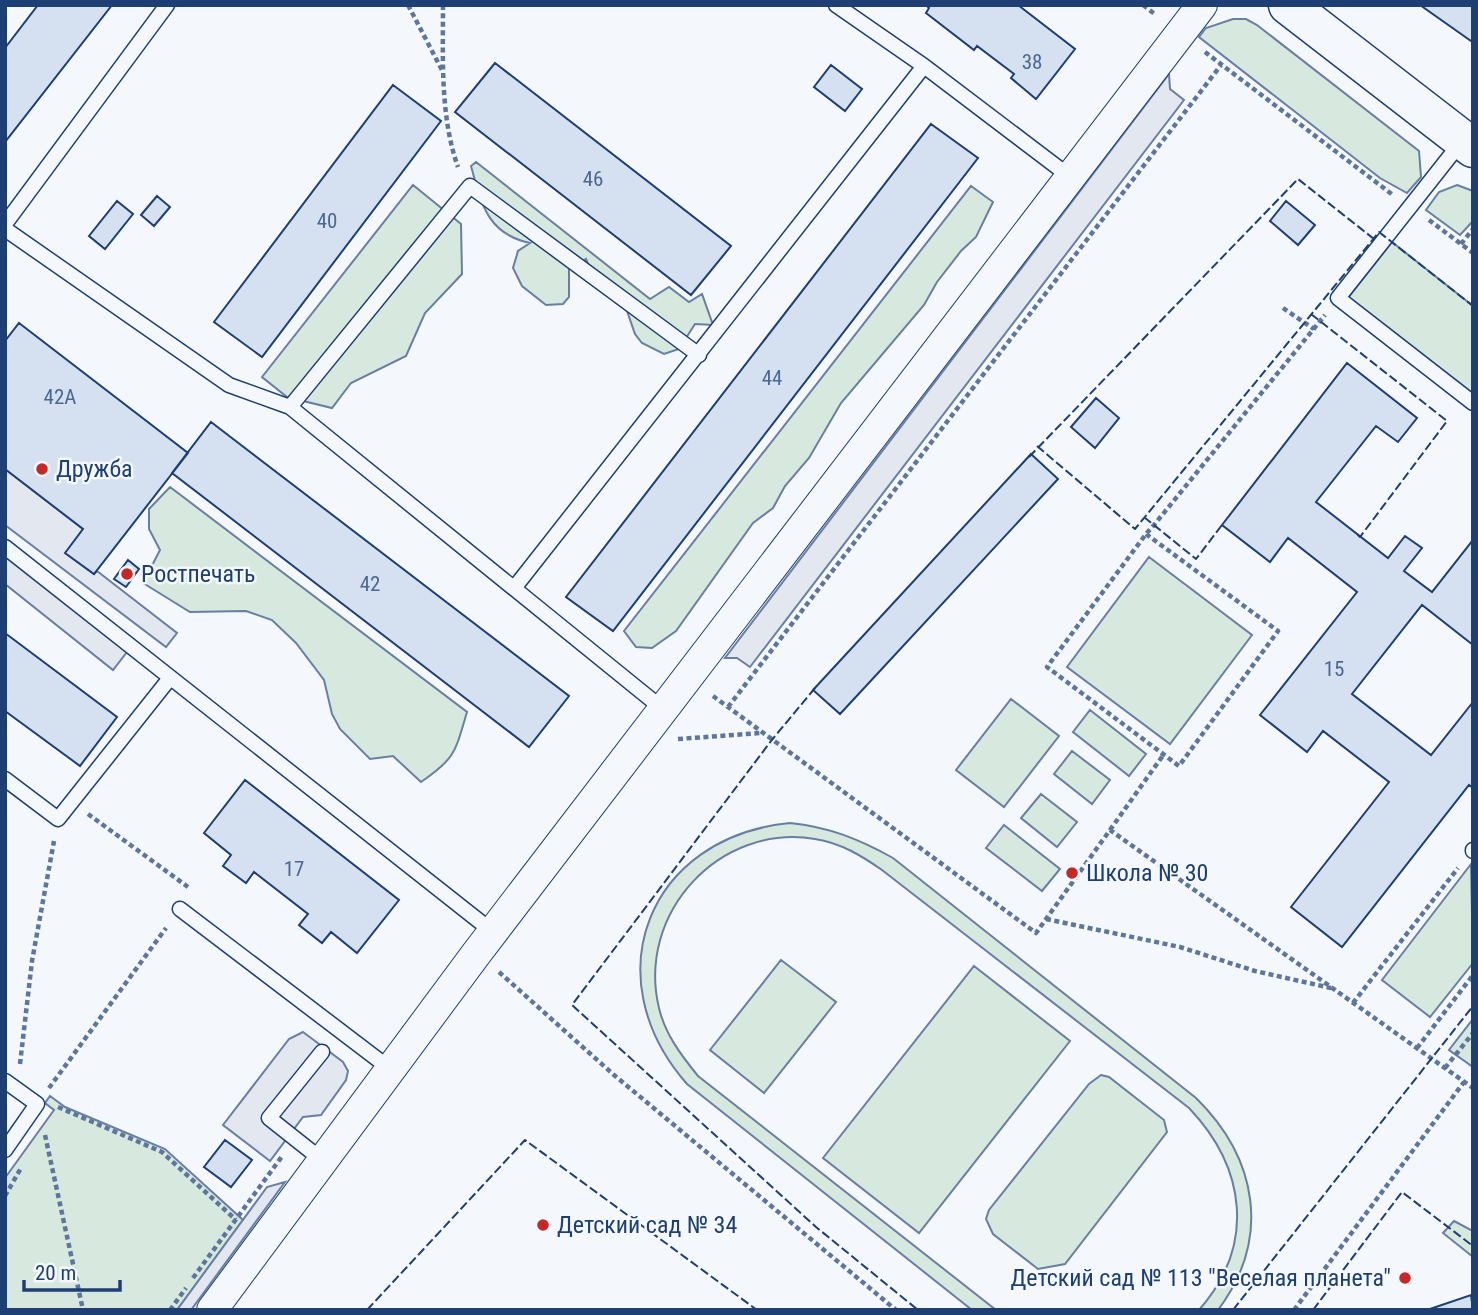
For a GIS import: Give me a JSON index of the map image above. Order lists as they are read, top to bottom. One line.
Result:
{"places":["Дружба","Ростпечать","Школа № 30","Детский сад № 34","Детский сад № 113 \"Веселая планета\""],"house_numbers":["38","46","40","44","42А","42","15","17"],"scale_bar":"20 m"}
